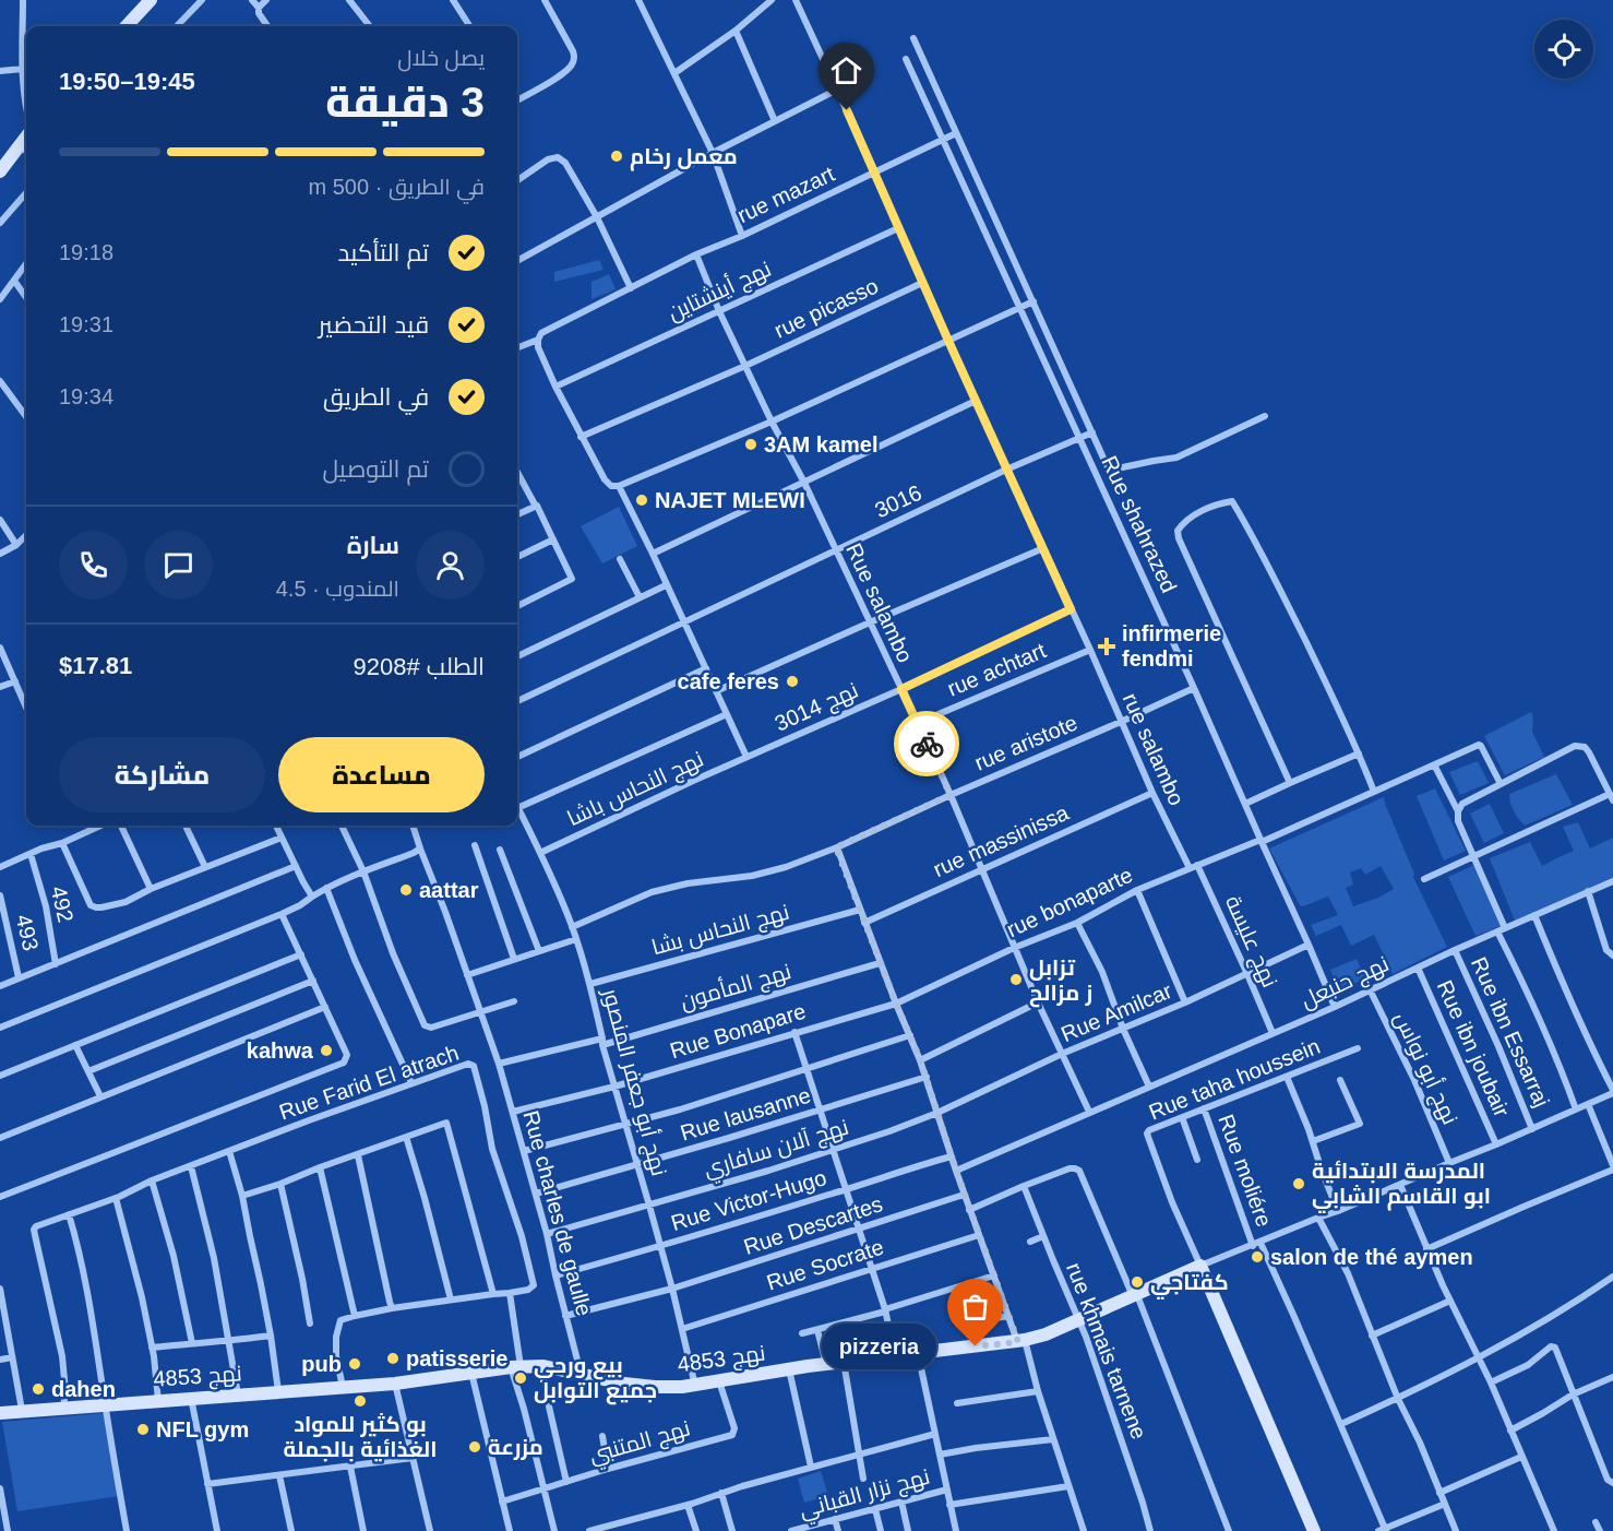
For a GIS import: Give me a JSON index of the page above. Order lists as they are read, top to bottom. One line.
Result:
{"streets":{"street":["rue mazart","نهج أينشتاين","rue picasso","3016","Rue shahrazed","Rue salambo","rue achtart","نهج 3014","rue aristote","rue salambo","نهج النحاس باشا","rue massinissa","rue bonaparte","492","نهج النحاس بشا","493","نهج عليسة","نهج حنبعل","نهج المأمون","Rue Amilcar","Rue Bonapare","Rue ibn Essarraj","Rue ibn joubair","نهج أبو نواس","Rue taha houssein","Rue Farid El atrach","نهج أبو جعفر المنصور","Rue lausanne","نهج آلان سافاري","Rue moliére","Rue Victor-Hugo","Rue charles de gaulle","Rue Descartes","Rue Socrate","rue khmais tarnene","نهج 4853","نهج المتنبي","نهج نزار القباني"]},"crossings":[["rue mazart","Rue shahrazed"],["rue mazart","Rue salambo"],["rue mazart","rue salambo"],["نهج أينشتاين","Rue salambo"],["نهج أينشتاين","rue salambo"],["rue picasso","Rue salambo"],["rue picasso","rue salambo"],["3016","Rue shahrazed"],["3016","Rue salambo"],["3016","rue salambo"],["Rue shahrazed","rue aristote"],["Rue shahrazed","rue bonaparte"],["Rue shahrazed","نهج حنبعل"],["Rue shahrazed","Rue Amilcar"],["Rue salambo","rue achtart"],["Rue salambo","نهج 3014"],["Rue salambo","rue aristote"],["Rue salambo","rue massinissa"],["Rue salambo","rue bonaparte"],["Rue salambo","نهج حنبعل"],["Rue salambo","Rue Amilcar"],["rue achtart","rue salambo"],["نهج 3014","rue salambo"],["نهج 3014","نهج النحاس باشا"],["rue aristote","rue salambo"],["rue aristote","نهج أبو جعفر المنصور"],["rue salambo","rue massinissa"],["rue salambo","rue bonaparte"],["نهج النحاس باشا","نهج أبو جعفر المنصور"],["rue bonaparte","نهج عليسة"],["rue bonaparte","Rue Bonapare"],["نهج النحاس بشا","نهج أبو جعفر المنصور"],["نهج عليسة","نهج حنبعل"],["نهج عليسة","Rue Amilcar"],["نهج حنبعل","Rue ibn Essarraj"],["نهج حنبعل","Rue ibn joubair"],["نهج حنبعل","نهج أبو نواس"],["نهج المأمون","نهج أبو جعفر المنصور"],["نهج المأمون","Rue charles de gaulle"],["Rue Amilcar","نهج آلان سافاري"],["Rue Bonapare","نهج أبو جعفر المنصور"],["Rue Bonapare","Rue charles de gaulle"],["Rue taha houssein","Rue moliére"],["Rue taha houssein","نهج 4853"],["Rue Farid El atrach","نهج 4853"],["نهج أبو جعفر المنصور","Rue lausanne"],["نهج أبو جعفر المنصور","نهج آلان سافاري"],["نهج أبو جعفر المنصور","Rue Victor-Hugo"],["نهج أبو جعفر المنصور","Rue Descartes"],["نهج أبو جعفر المنصور","Rue Socrate"],["نهج أبو جعفر المنصور","نهج 4853"],["Rue lausanne","Rue charles de gaulle"],["نهج آلان سافاري","Rue charles de gaulle"],["Rue Victor-Hugo","Rue charles de gaulle"],["Rue charles de gaulle","Rue Descartes"],["Rue charles de gaulle","نهج 4853"],["rue khmais tarnene","نهج 4853"],["نهج 4853","نهج المتنبي"]],"places":{"other":["معمل رخام","3AM kamel","NAJET MLEWI","cafe feres","aattar","تزابل ز مزالح","kahwa","المدرسة الابتدائية ابو القاسم الشابي","salon de thé aymen","كفتاجي","pizzeria","patisserie","pub","بيع ورحي جميع التوابل","dahen","بو كثير للمواد الغذائية بالجملة","NFL gym","مزرعة"],"health":["infirmerie fendmi"]},"page":{"heading":["3 دقيقة","يصل خلال","19:45–19:50"],"panel":["سارة","المندوب · 4.5","الطلب #9208","$17.81"],"bar":"في الطريق · 500 m","list":[["تم التأكيد","19:18"],["قيد التحضير","19:31"],["في الطريق","19:34"],"تم التوصيل"],"buttons":["مساعدة","مشاركة"],"bubble":"pizzeria"}}
